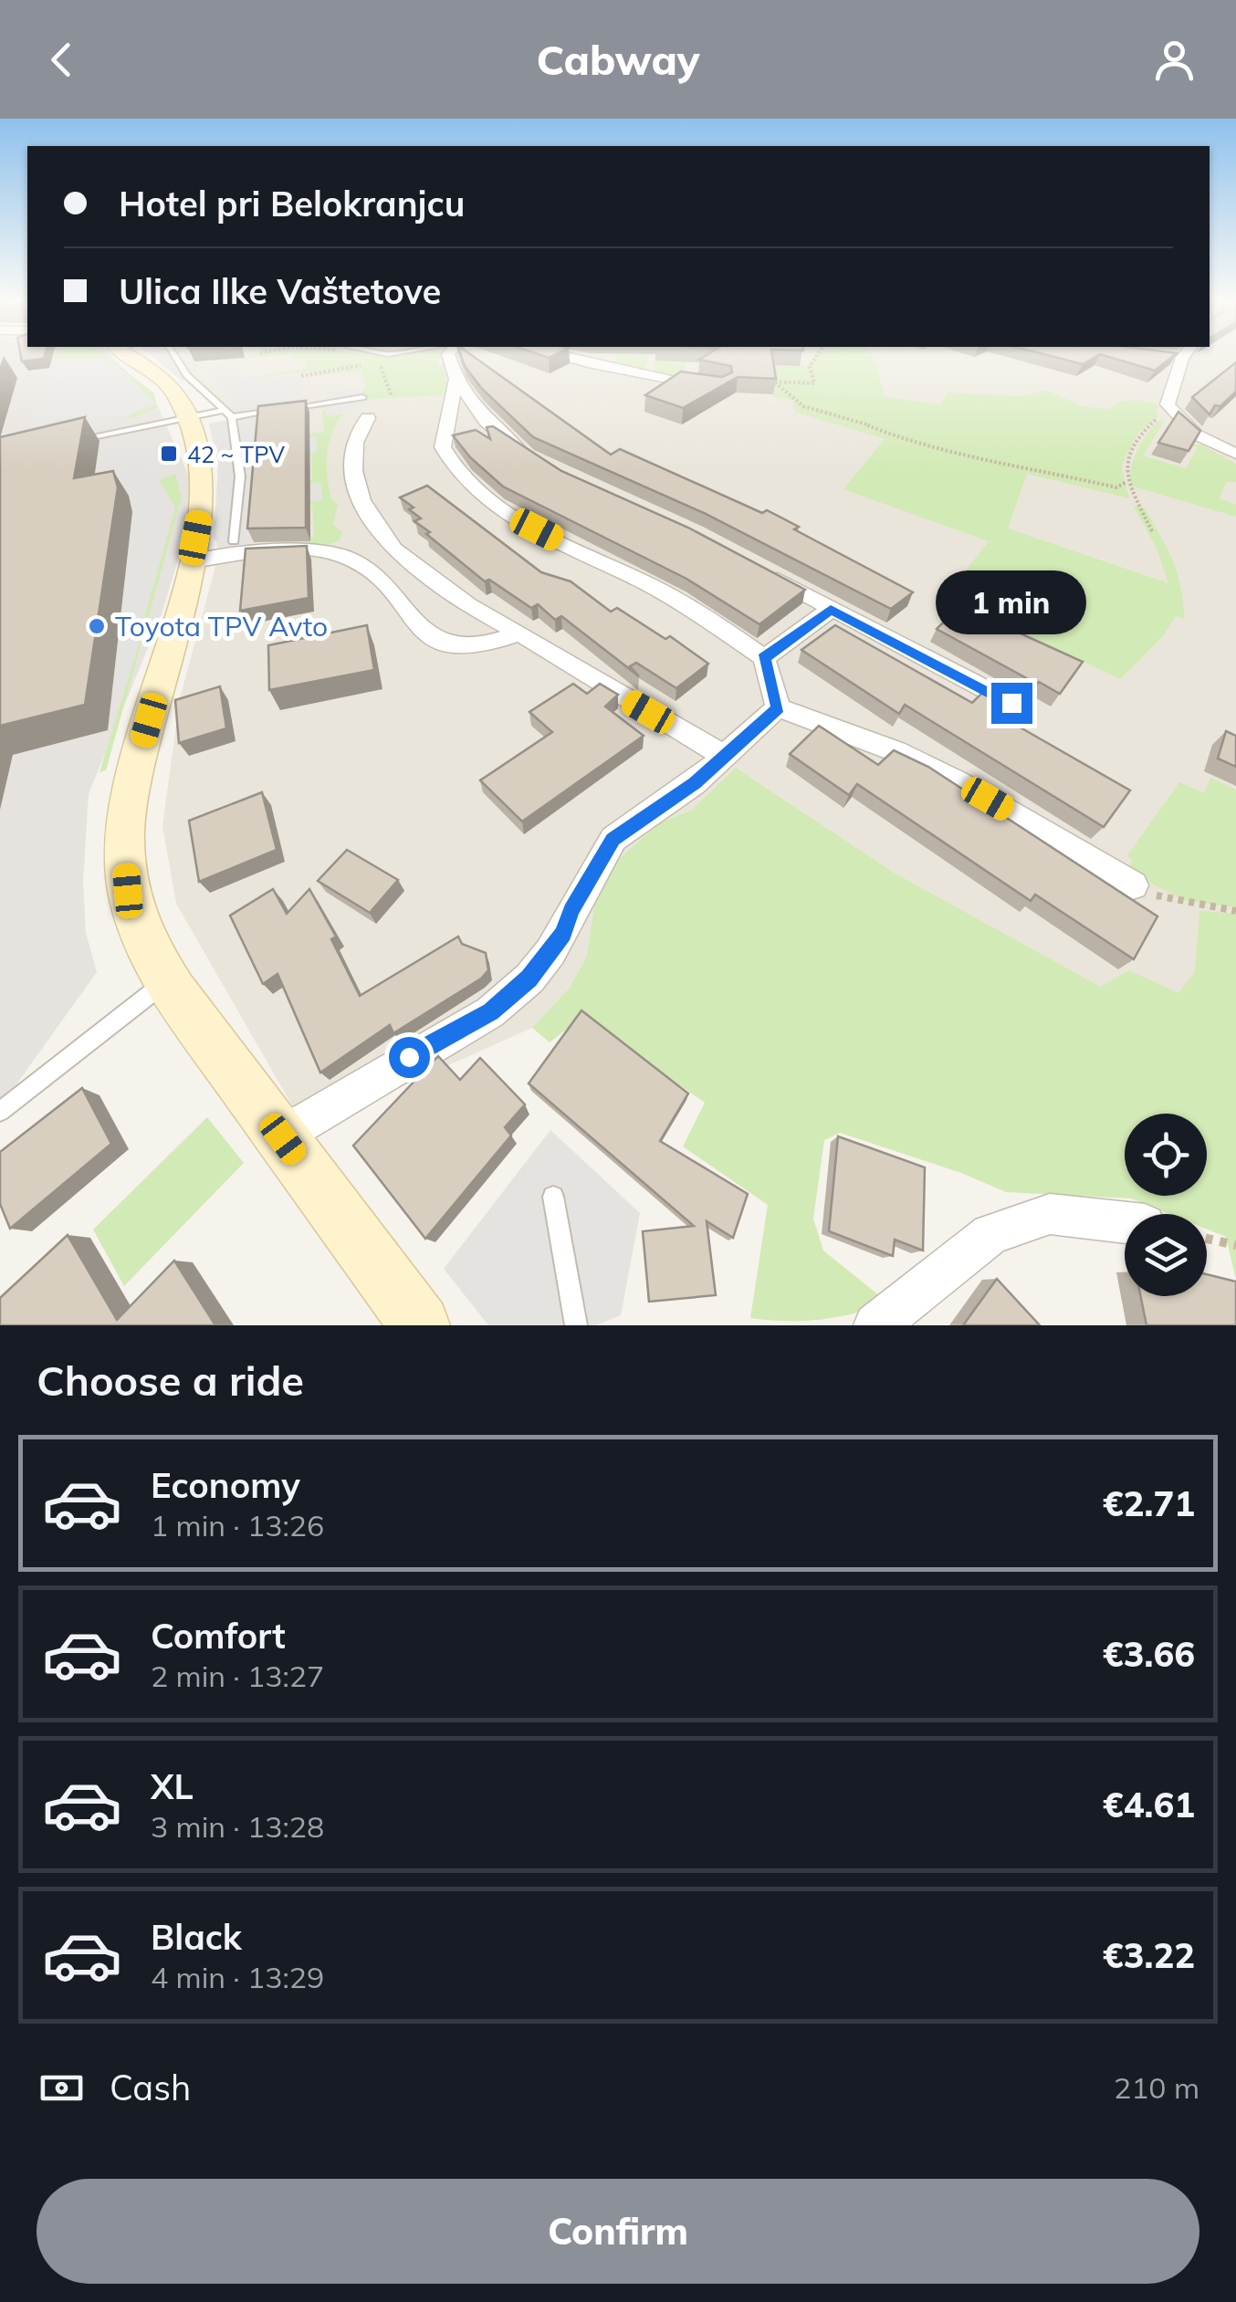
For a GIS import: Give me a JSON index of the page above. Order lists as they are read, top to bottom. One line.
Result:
{"places":{"transit":["42 ~ TPV"],"other":["Toyota TPV Avto"]},"page":{"header":"Cabway","banner":["Hotel pri Belokranjcu","Ulica Ilke Vaštetove"],"bubble":"1 min","heading":"Choose a ride","list":[{"name":"Economy","note":"1 min · 13:26","value":"€2.71"},{"name":"Comfort","note":"2 min · 13:27","value":"€3.66"},{"name":"XL","note":"3 min · 13:28","value":"€4.61"},{"name":"Black","note":"4 min · 13:29","value":"€3.22"}],"pay":["Cash","210 m"],"buttons":"Confirm"}}
